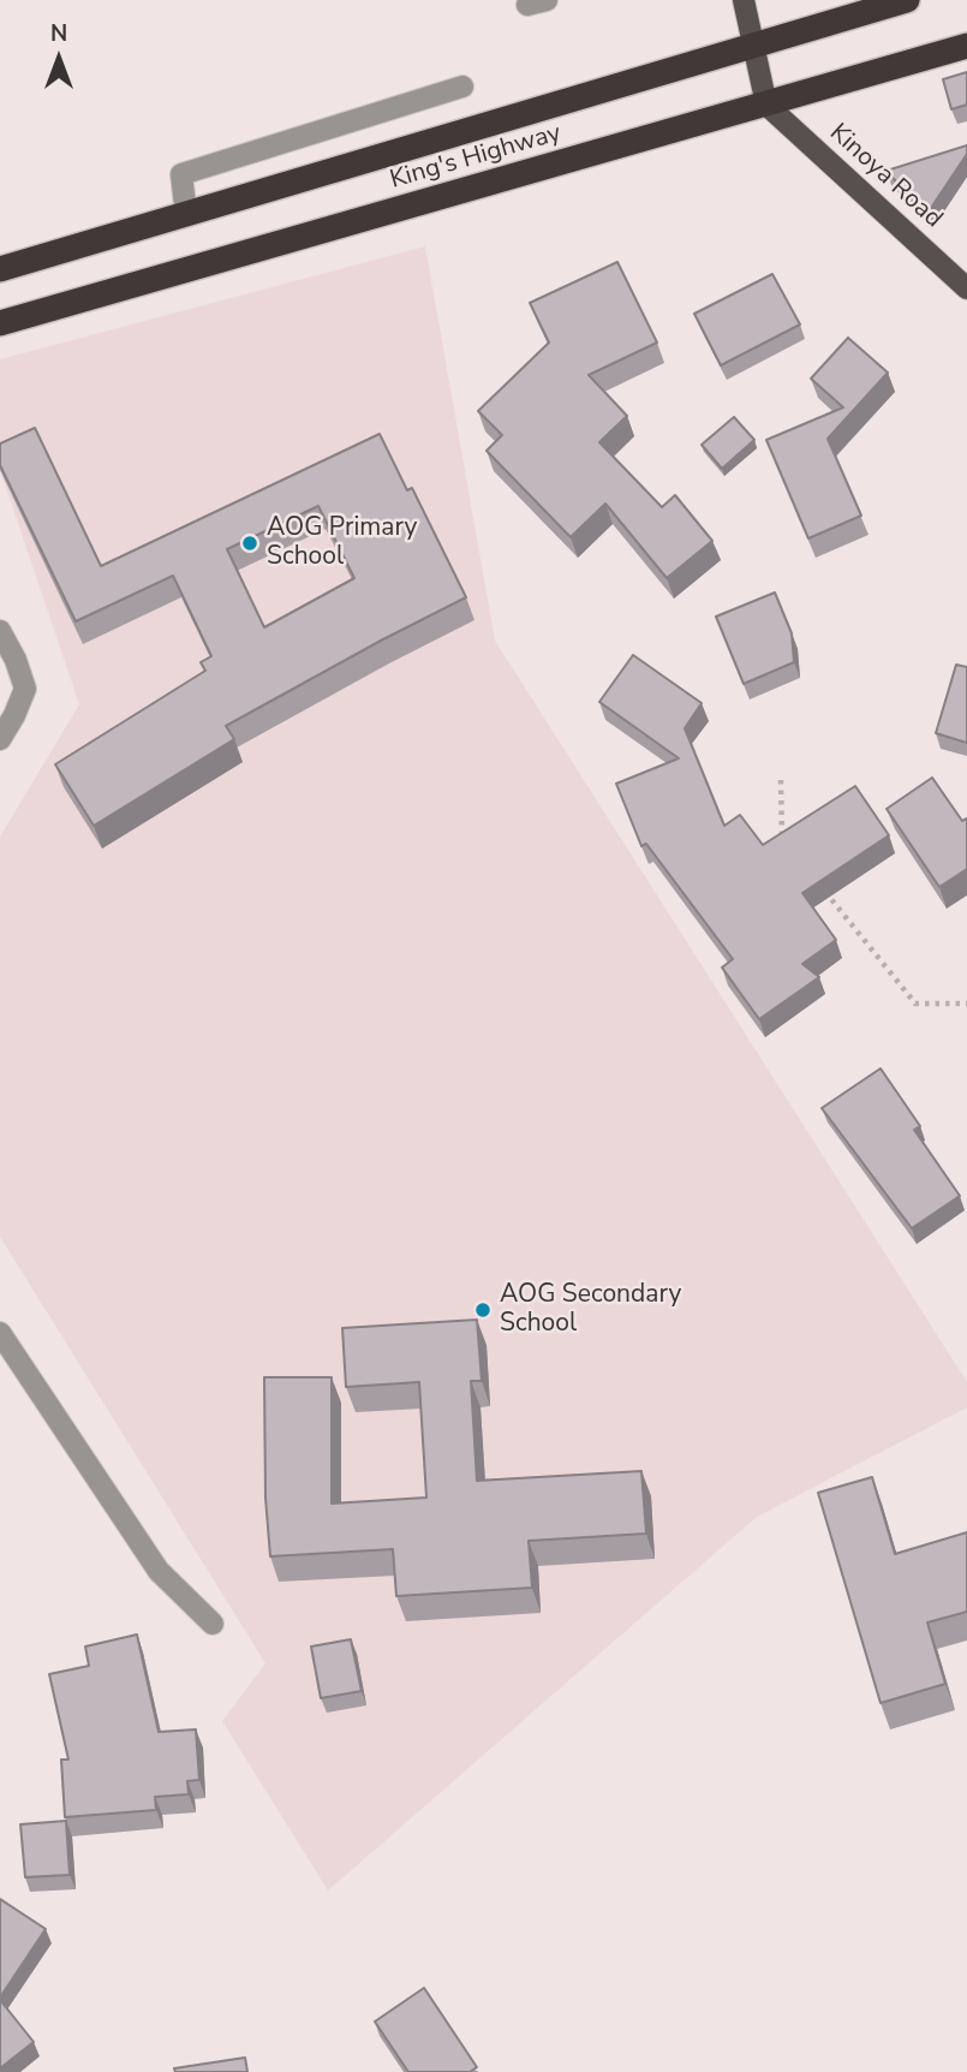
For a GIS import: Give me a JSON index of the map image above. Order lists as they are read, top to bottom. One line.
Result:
{"streets":{"highway":["King's Highway"],"main road":["Kinoya Road"]},"crossings":[["King's Highway","Kinoya Road"]],"places":["AOG Primary School","AOG Secondary School"],"north":"top"}
